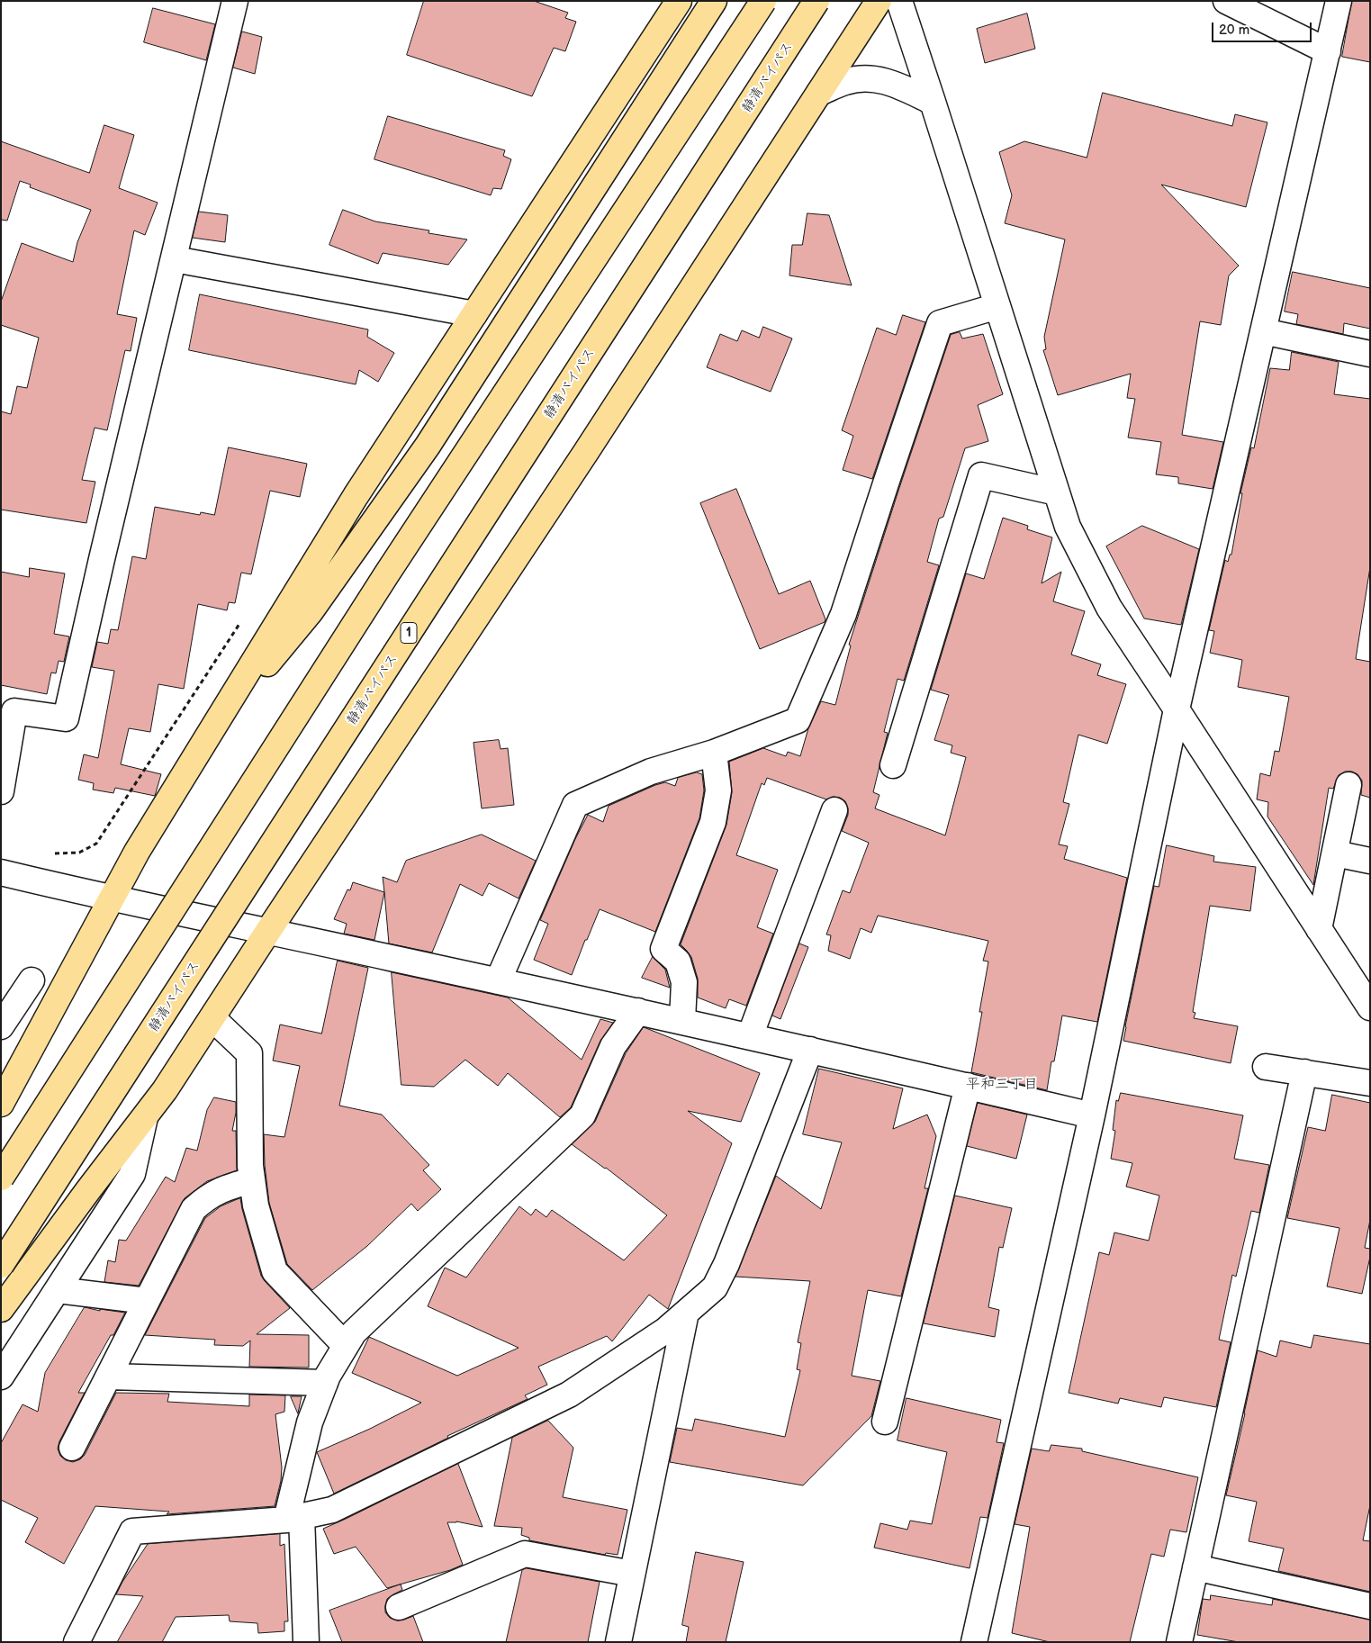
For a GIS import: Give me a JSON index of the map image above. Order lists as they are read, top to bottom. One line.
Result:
{"streets":{"highway":["静清バイパス","1"]},"districts":["平和三丁目"],"scale_bar":"20 m"}
